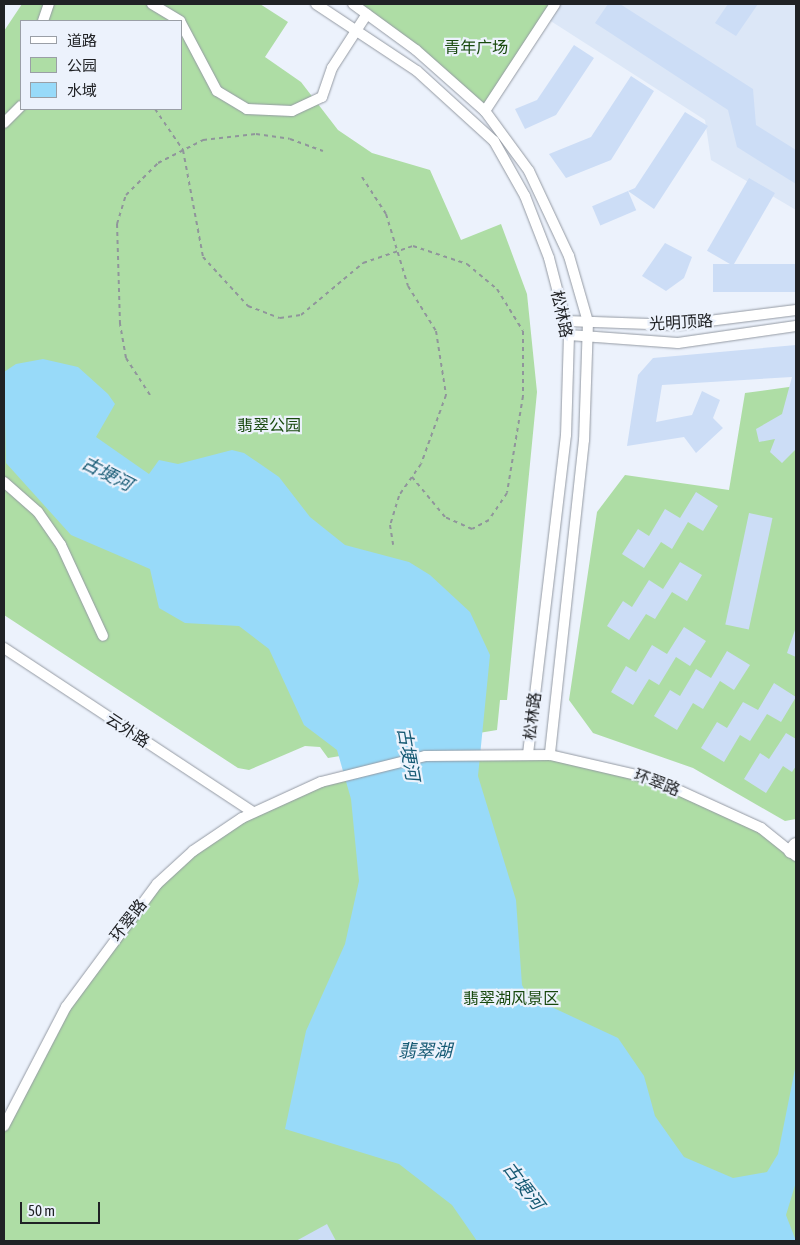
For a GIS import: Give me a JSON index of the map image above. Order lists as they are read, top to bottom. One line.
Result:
{"streets":{"street":["松林路","光明顶路","云外路","环翠路"]},"crossings":[["松林路","光明顶路"],["松林路","环翠路"],["云外路","环翠路"]],"water":["古埂河","翡翠湖"],"parks":["青年广场","翡翠公园","翡翠湖风景区"],"legend":["道路","公园","水域"],"scale_bar":"50 m"}
